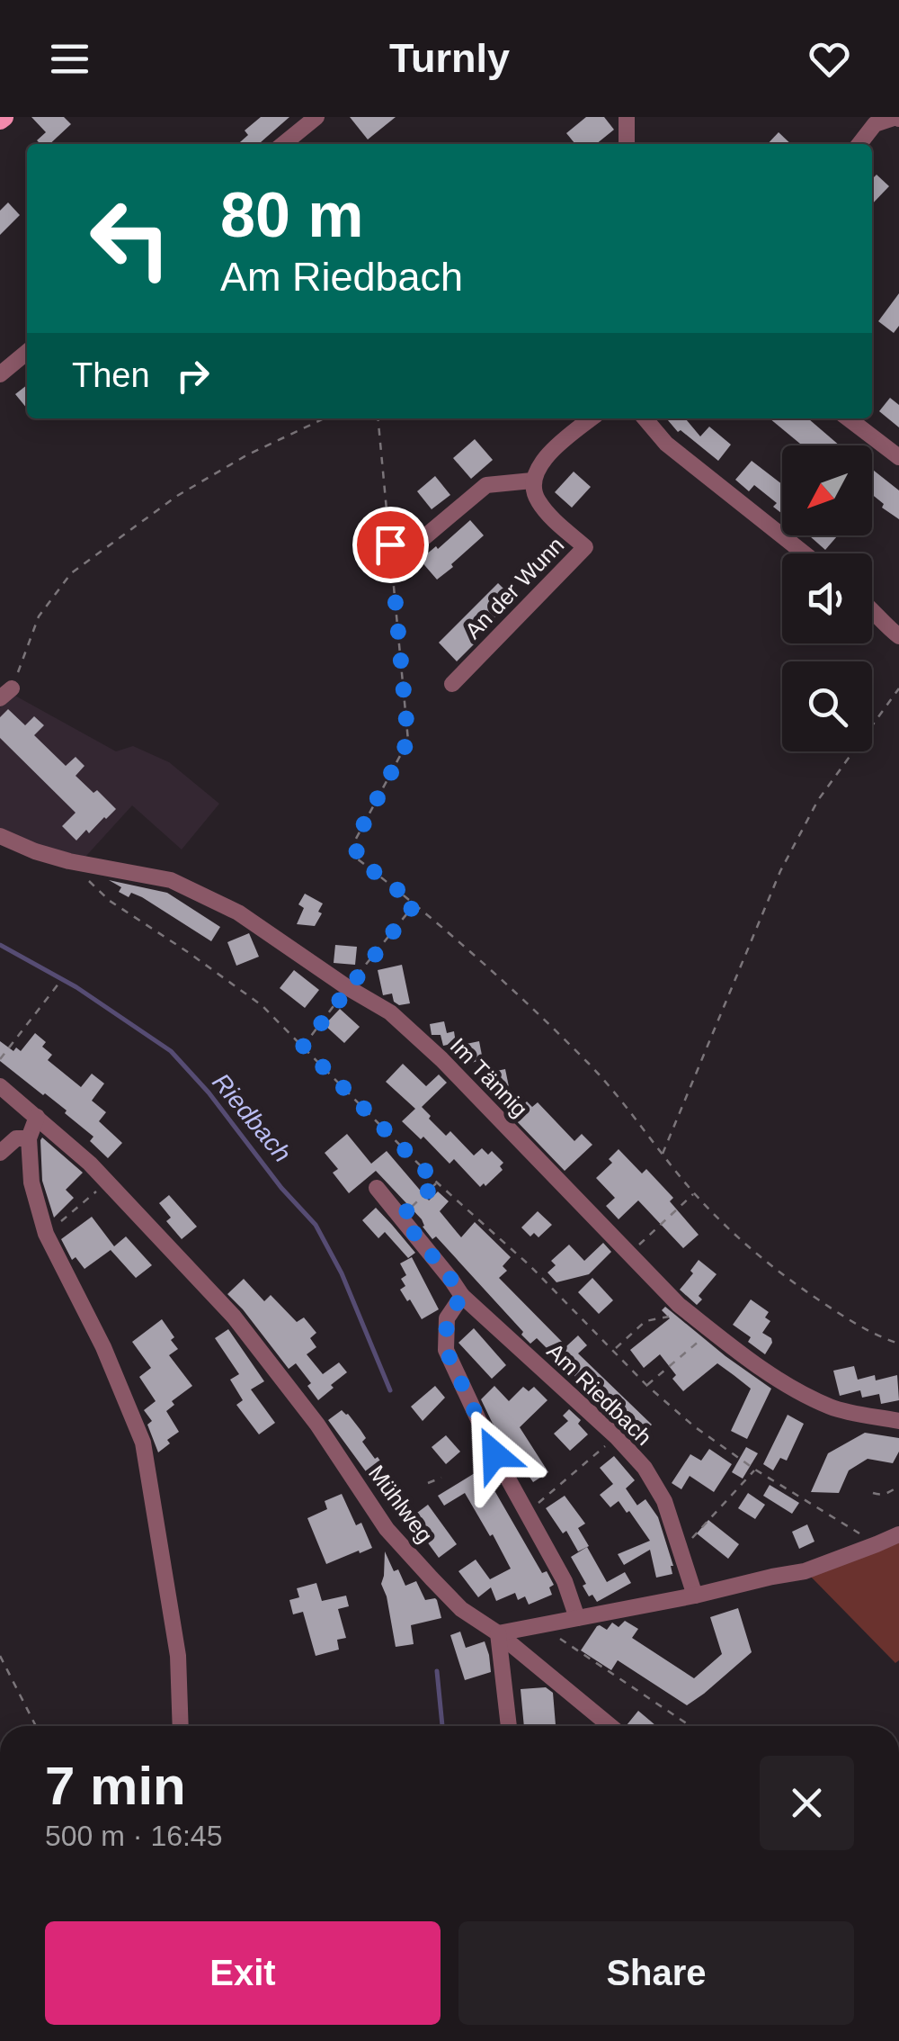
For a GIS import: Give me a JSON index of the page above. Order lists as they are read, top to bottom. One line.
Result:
{"streets":{"street":["An der Wunn","Im Tännig","Am Riedbach","Mühlweg"]},"water":["Riedbach"],"north":"bottom left","page":{"header":"Turnly","turn":["80 m","Am Riedbach"],"then":"Then","heading":["7 min","500 m · 16:45"],"buttons":["Exit","Share"]}}
